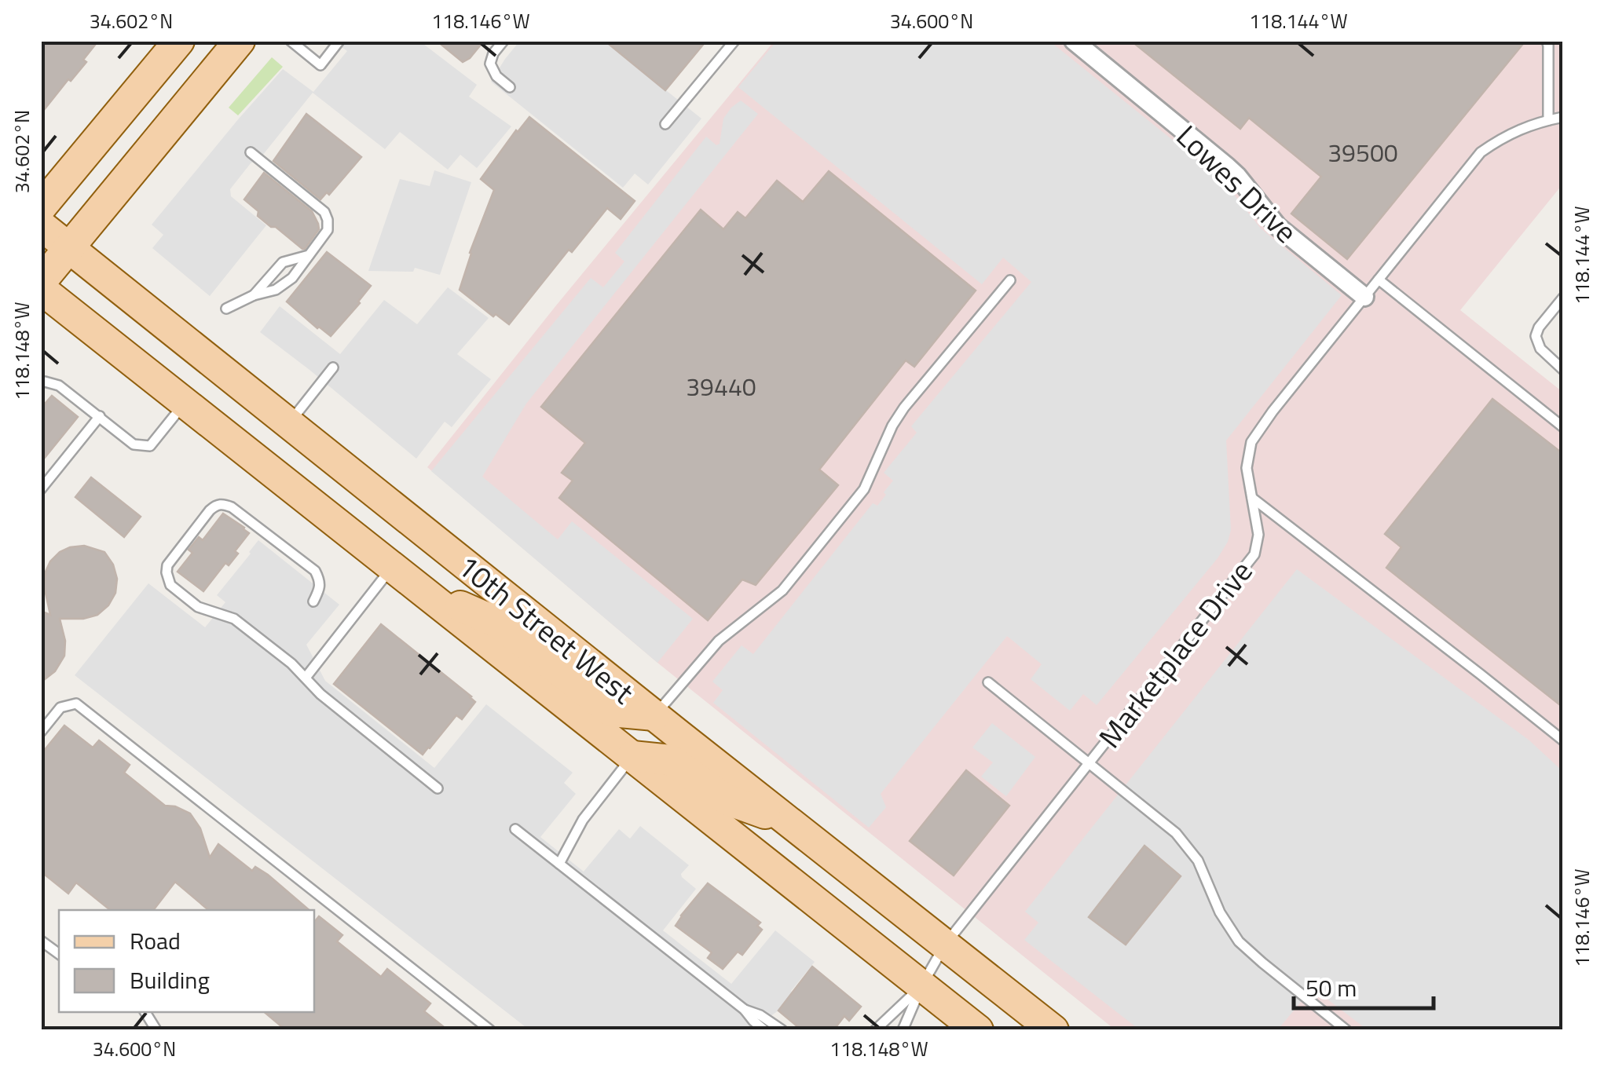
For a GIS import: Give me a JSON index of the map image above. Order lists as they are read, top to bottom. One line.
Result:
{"streets":{"main road":["10th Street West"],"street":["Lowes Drive"],"lane":["Marketplace Drive"]},"crossings":[["Lowes Drive","Marketplace Drive"],["10th Street West","Marketplace Drive"]],"house_numbers":["39500","39440"],"legend":["Road","Building"],"scale_bar":"50 m","coordinates":["34.602°N","118.146°W","34.600°N","118.144°W","118.148°W"]}
